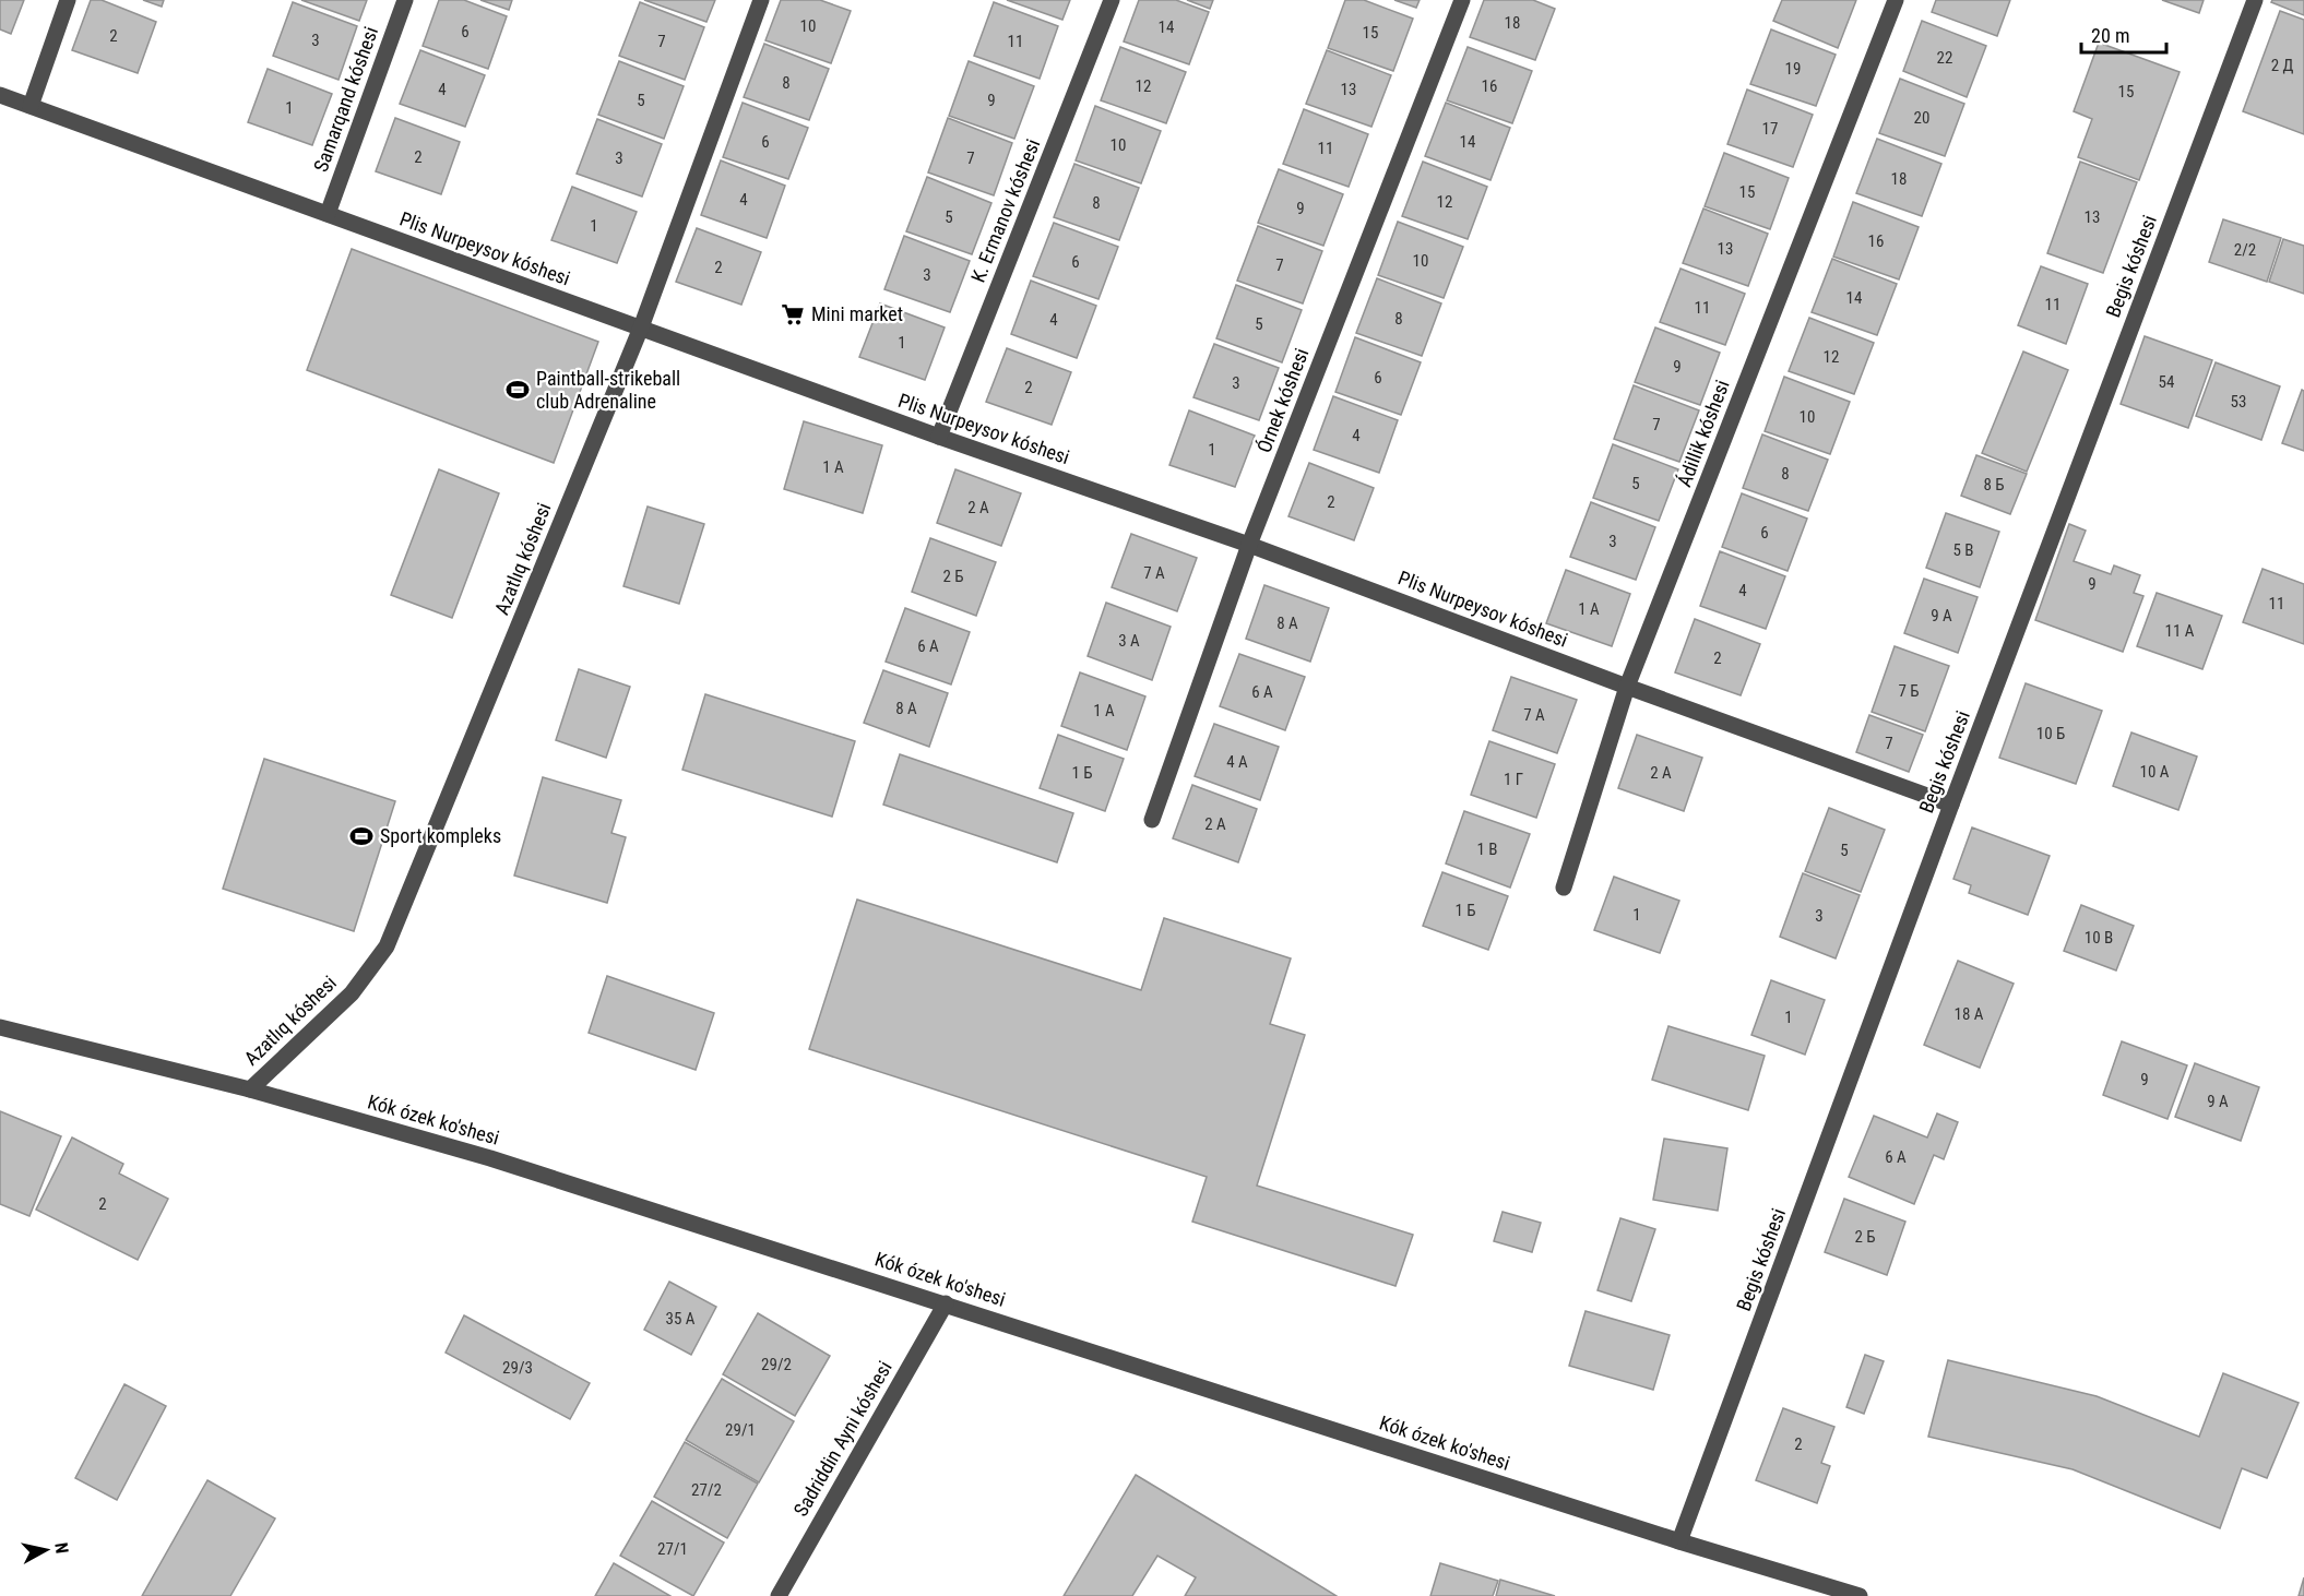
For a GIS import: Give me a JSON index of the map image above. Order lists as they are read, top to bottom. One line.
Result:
{"streets":{"street":["Samarqand kóshesi","K. Ermanov kóshesi","Plis Nurpeysov kóshesi","Begis kóshesi","Órnek kóshesi","Ádillik kóshesi","Azatlıq kóshesi","Kók ózek ko'shesi","Sadriddin Ayni kóshesi"]},"crossings":[["Samarqand kóshesi","Plis Nurpeysov kóshesi"],["K. Ermanov kóshesi","Plis Nurpeysov kóshesi"],["Plis Nurpeysov kóshesi","Begis kóshesi"],["Plis Nurpeysov kóshesi","Órnek kóshesi"],["Plis Nurpeysov kóshesi","Ádillik kóshesi"],["Plis Nurpeysov kóshesi","Azatlıq kóshesi"],["Begis kóshesi","Kók ózek ko'shesi"],["Azatlıq kóshesi","Kók ózek ko'shesi"],["Kók ózek ko'shesi","Sadriddin Ayni kóshesi"]],"places":{"supermarket":["Mini market"],"sports":["Paintball-strikeball club Adrenaline","Sport kompleks"]},"house_numbers":["18","10","14","6","15","2","3","7","11","22","2 Д","19","8","12","16","4","13","15","5","9","1","20","17","6","14","10","11","2","3","7","18","15","4","12","8","9","5","13","1","16","13","2/2","10","6","7","2","3","14","11","11","8","4","5","1","12","9","6","54","3","2","53","10","7","4","1","1 А","8","5","8 Б","2","2 А","6","3","5 В","7 А","2 Б","9","4","11","1 А","9 А","8 А","11 А","3 А","6 А","2","7 Б","6 А","8 А","1 А","7 А","10 Б","7","4 А","10 А","1 Б","2 А","1 Г","2 А","1 В","5","1 Б","1","3","10 В","18 А","1","9","9 А","6 А","2","2 Б","35 А","29/2","29/3","29/1","2","27/2","27/1"],"scale_bar":"20 m","north":"right"}
